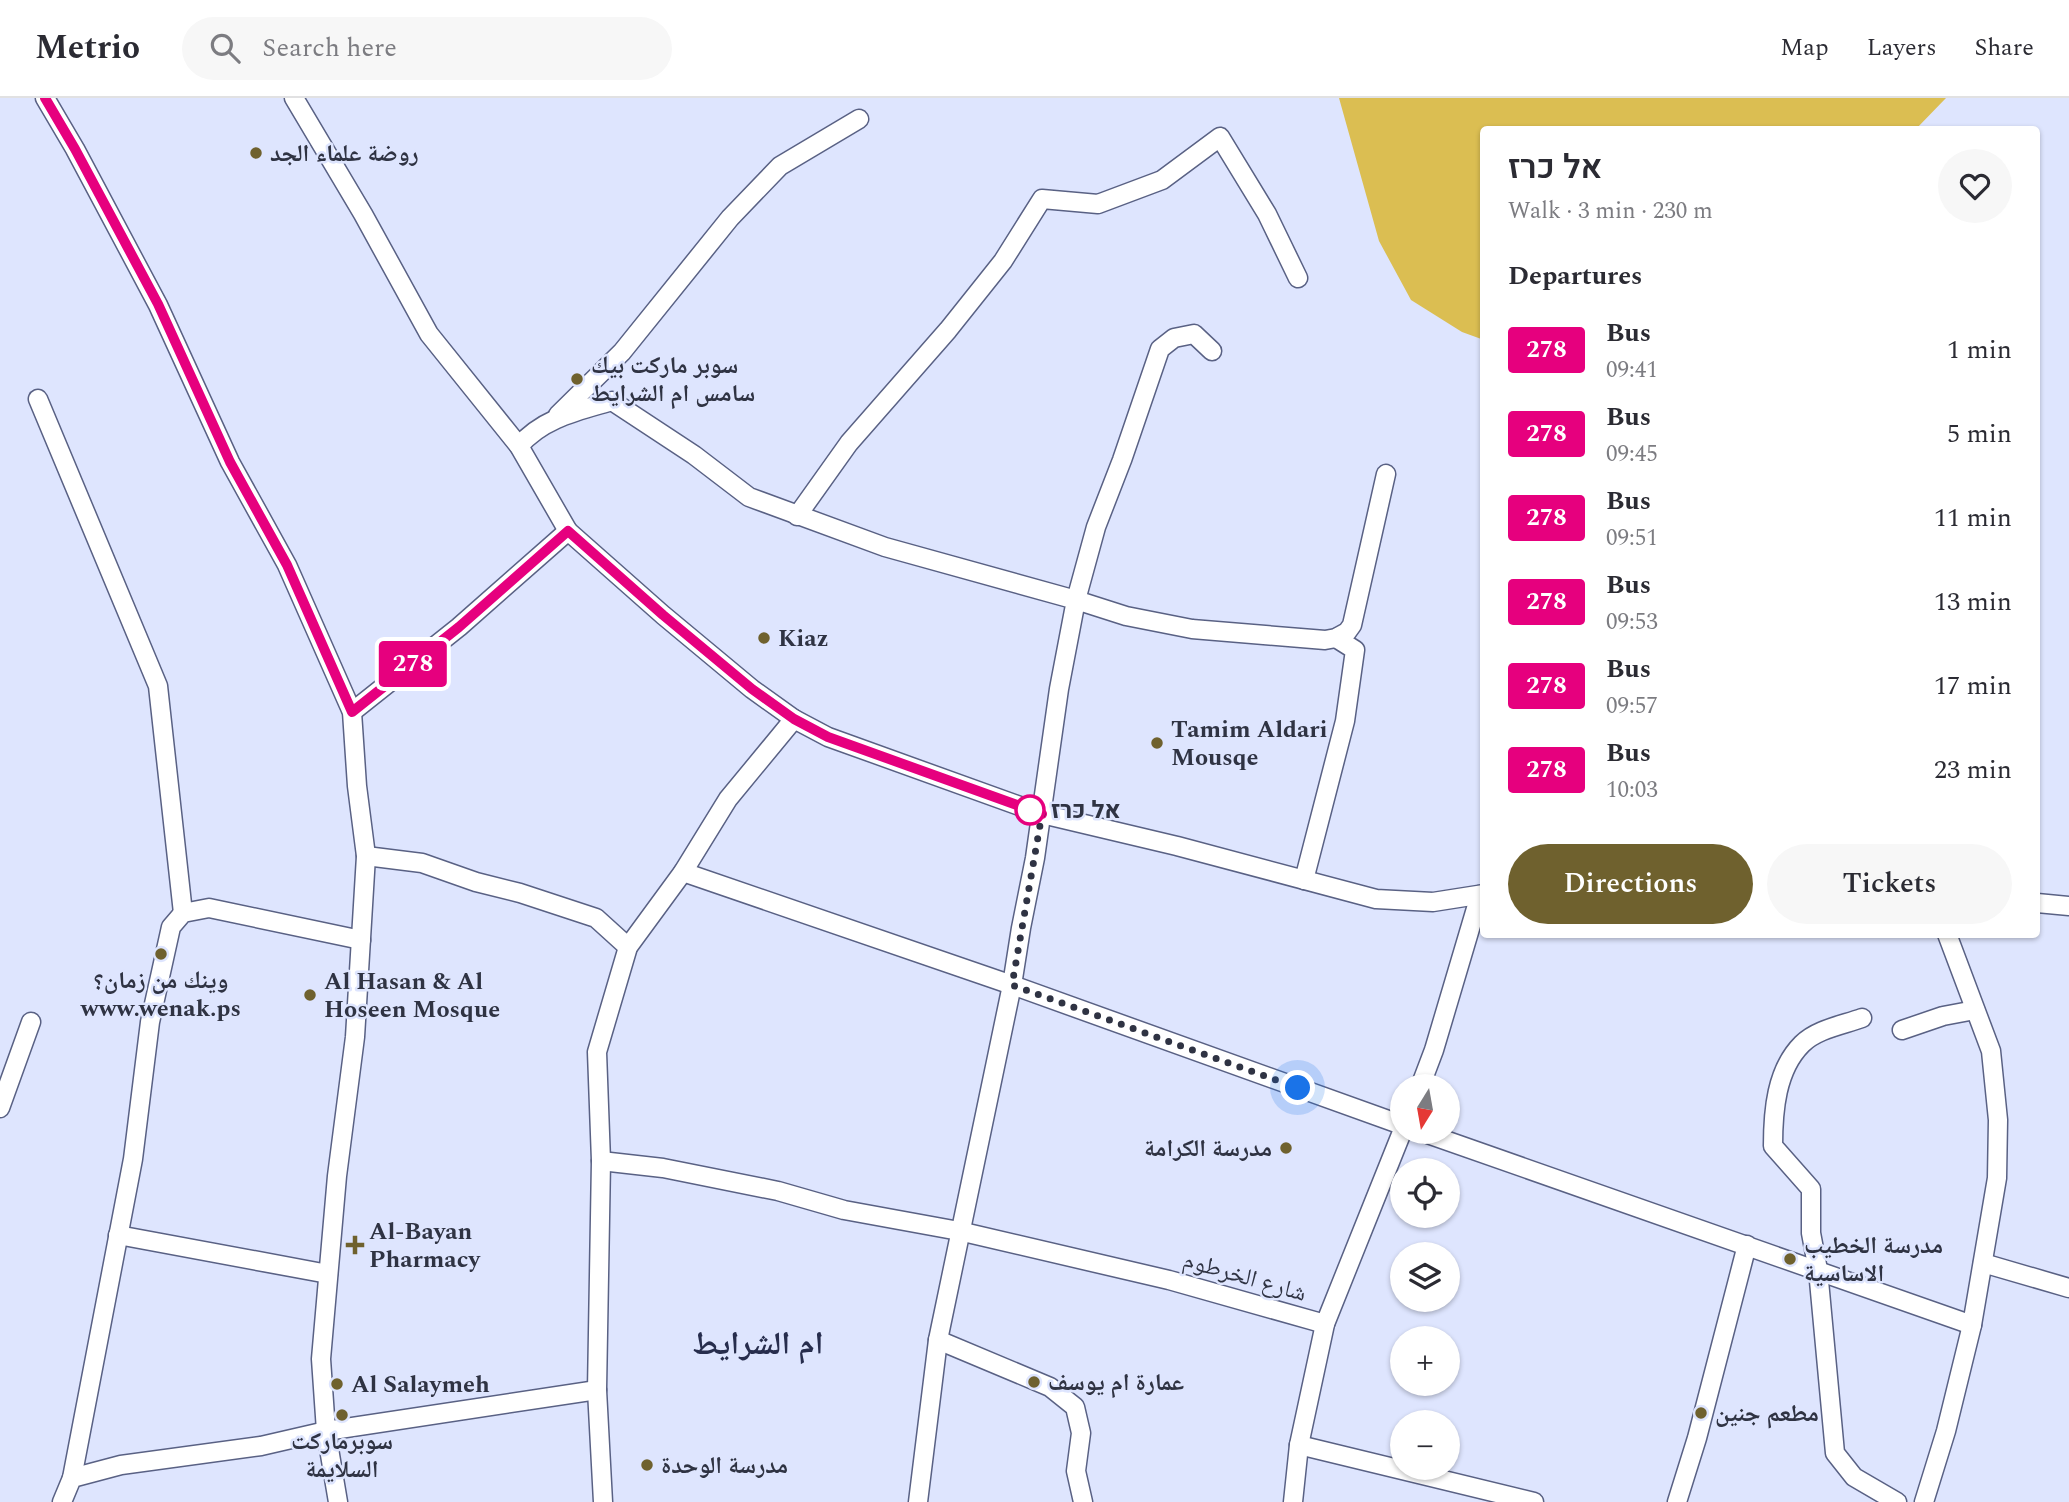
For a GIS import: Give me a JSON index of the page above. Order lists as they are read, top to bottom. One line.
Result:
{"streets":{"street":["شارع الخرطوم"]},"districts":["ام الشرايط"],"places":{"other":["روضة علماء الجد","سوبر ماركت بيك سامس ام الشرايط","Kiaz","Tamim Aldari Mousqe","אל כרז","وينك من زمان؟ www.wenak.ps","Al Hasan & Al Hoseen Mosque","مدرسة الكرامة","مدرسة الخطيب الاساسية","عمارة ام يوسف","Al Salaymeh","مطعم جنين","سوبرماركت السلايمة","مدرسة الوحدة"],"health":["Al-Bayan Pharmacy"]},"lines":["bus line 278"],"north":"bottom","page":{"header":"Metrio","search":"Search here","nav":["Map","Layers","Share"],"on_map":"278","heading":[["אל כרז","Walk · 3 min · 230 m"],"Departures"],"list":[{"mark":"278","name":"Bus","note":"09:41","value":"1 min"},{"mark":"278","name":"Bus","note":"09:45","value":"5 min"},{"mark":"278","name":"Bus","note":"09:51","value":"11 min"},{"mark":"278","name":"Bus","note":"09:53","value":"13 min"},{"mark":"278","name":"Bus","note":"09:57","value":"17 min"},{"mark":"278","name":"Bus","note":"10:03","value":"23 min"}],"buttons":["Directions","Tickets"],"map_buttons":["+","−"]}}
